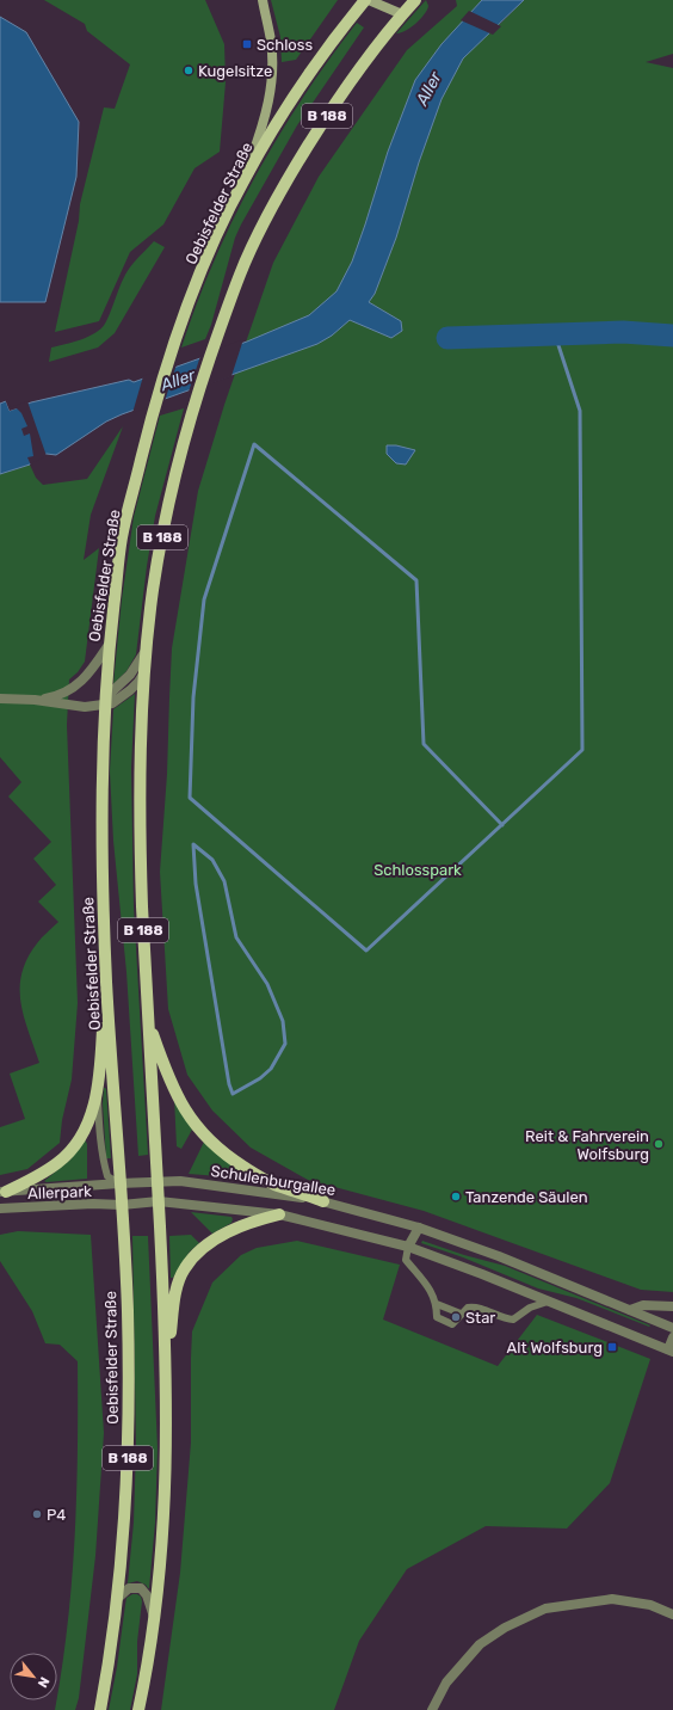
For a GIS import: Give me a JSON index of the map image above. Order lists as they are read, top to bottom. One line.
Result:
{"streets":{"main road":["B 188","Oebisfelder Straße"],"street":["Schulenburgallee","Allerpark"]},"crossings":[["B 188","Oebisfelder Straße"],["B 188","Schulenburgallee"],["B 188","Allerpark"],["Oebisfelder Straße","Schulenburgallee"],["Oebisfelder Straße","Allerpark"],["Schulenburgallee","Allerpark"]],"water":["Aller"],"parks":["Schlosspark"],"places":{"transit":["Schloss","Alt Wolfsburg"],"other":["Kugelsitze","Reit & Fahrverein Wolfsburg","Tanzende Säulen","Star","P4"]},"north":"bottom right"}
